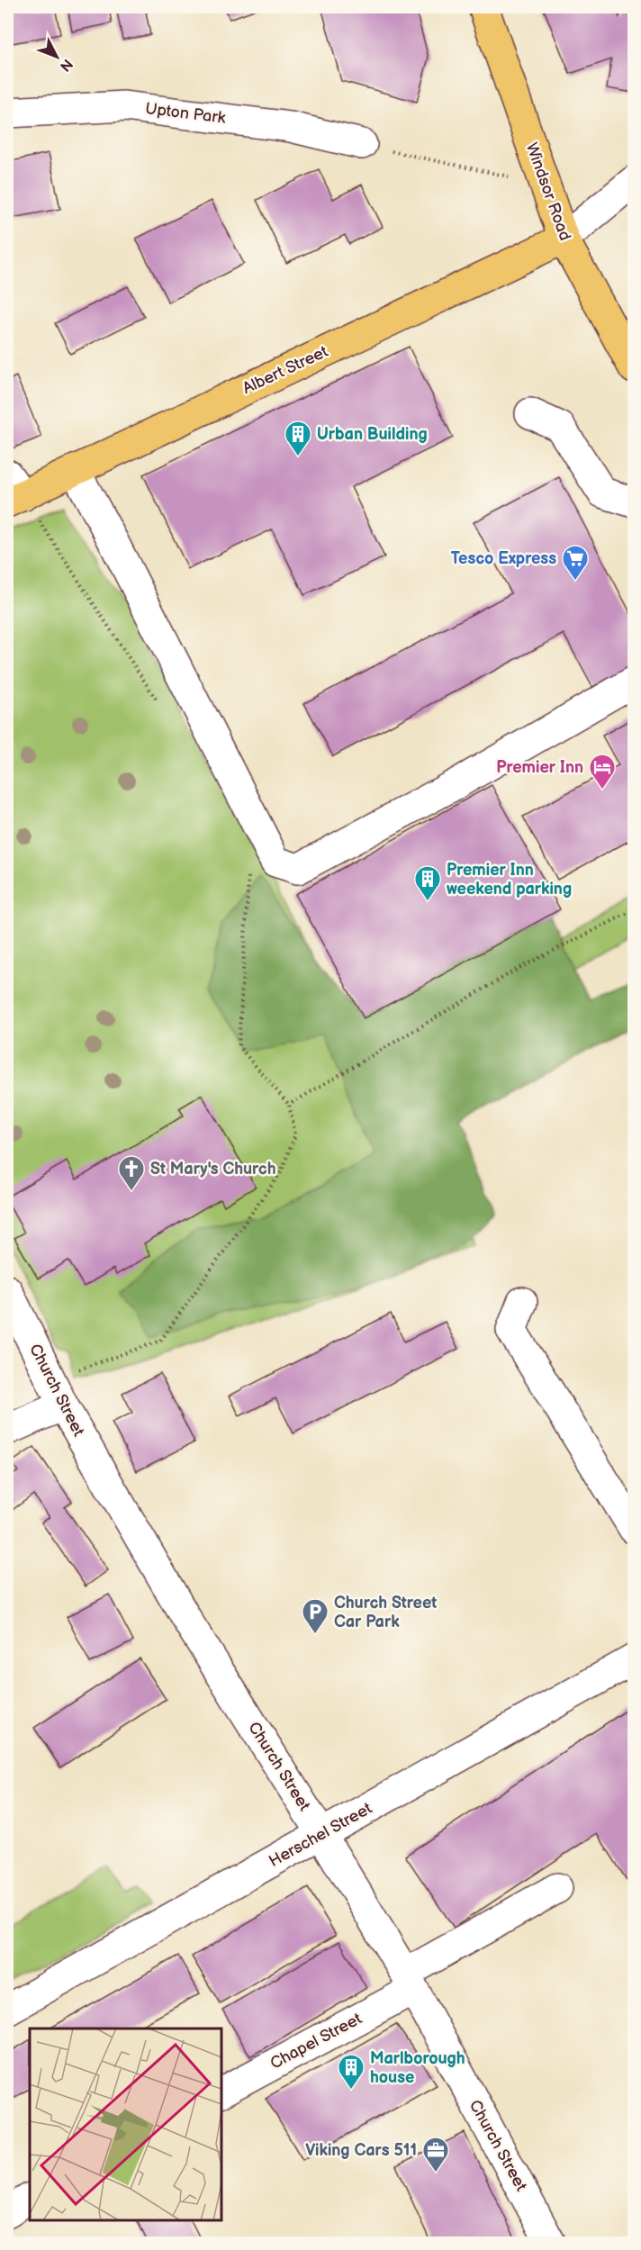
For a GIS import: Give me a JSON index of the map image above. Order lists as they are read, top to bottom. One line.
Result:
{"streets":{"main road":["Windsor Road","Albert Street"],"street":["Upton Park","Church Street","Herschel Street","Chapel Street"]},"crossings":[["Windsor Road","Albert Street"],["Church Street","Herschel Street"],["Church Street","Chapel Street"]],"places":{"building":["Urban Building","Premier Inn weekend parking","Marlborough house"],"supermarket":["Tesco Express"],"hotel":["Premier Inn"],"church":["St Mary's Church"],"parking":["Church Street Car Park"],"office":["Viking Cars 511"]},"north":"bottom right"}
